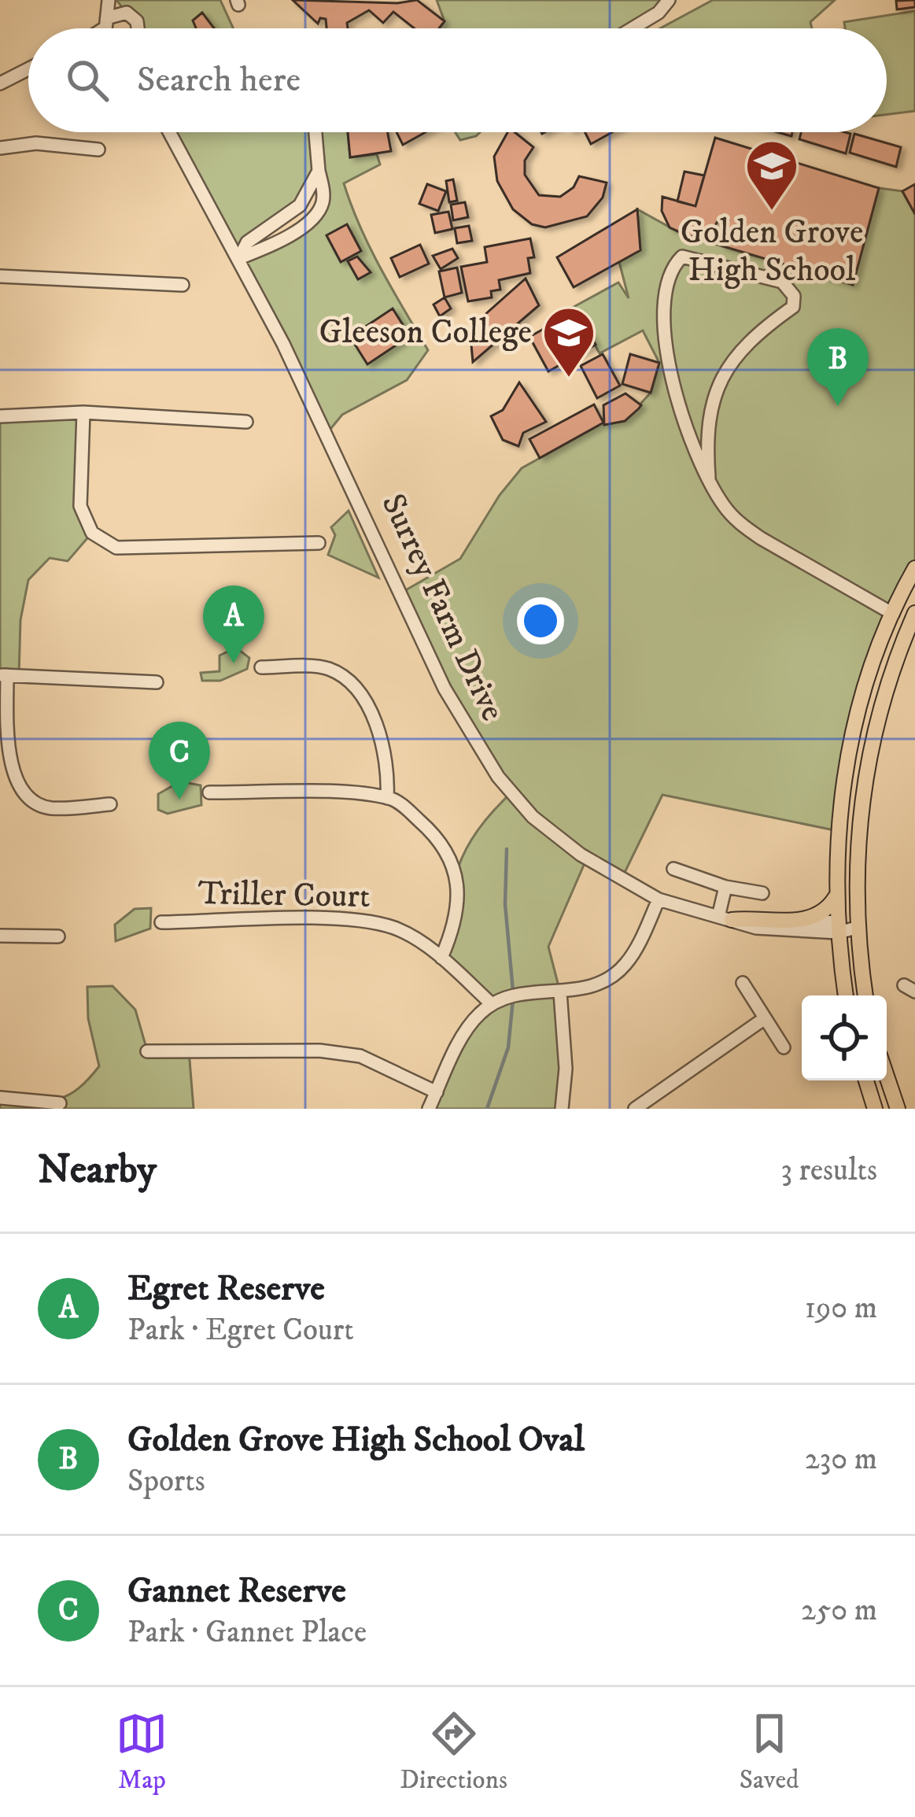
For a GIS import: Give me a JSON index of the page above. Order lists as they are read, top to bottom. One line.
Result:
{"streets":{"street":["Surrey Farm Drive","Triller Court"]},"places":{"school or university":["Golden Grove High School","Gleeson College"]},"page":{"search":"Search here","pins":["B","A","C"],"heading":["Nearby","3 results"],"list":[{"mark":"A","name":"Egret Reserve","note":"Park · Egret Court","value":"190 m"},{"mark":"B","name":"Golden Grove High School Oval","note":"Sports","value":"230 m"},{"mark":"C","name":"Gannet Reserve","note":"Park · Gannet Place","value":"250 m"}],"nav":["Map","Directions","Saved"]}}
